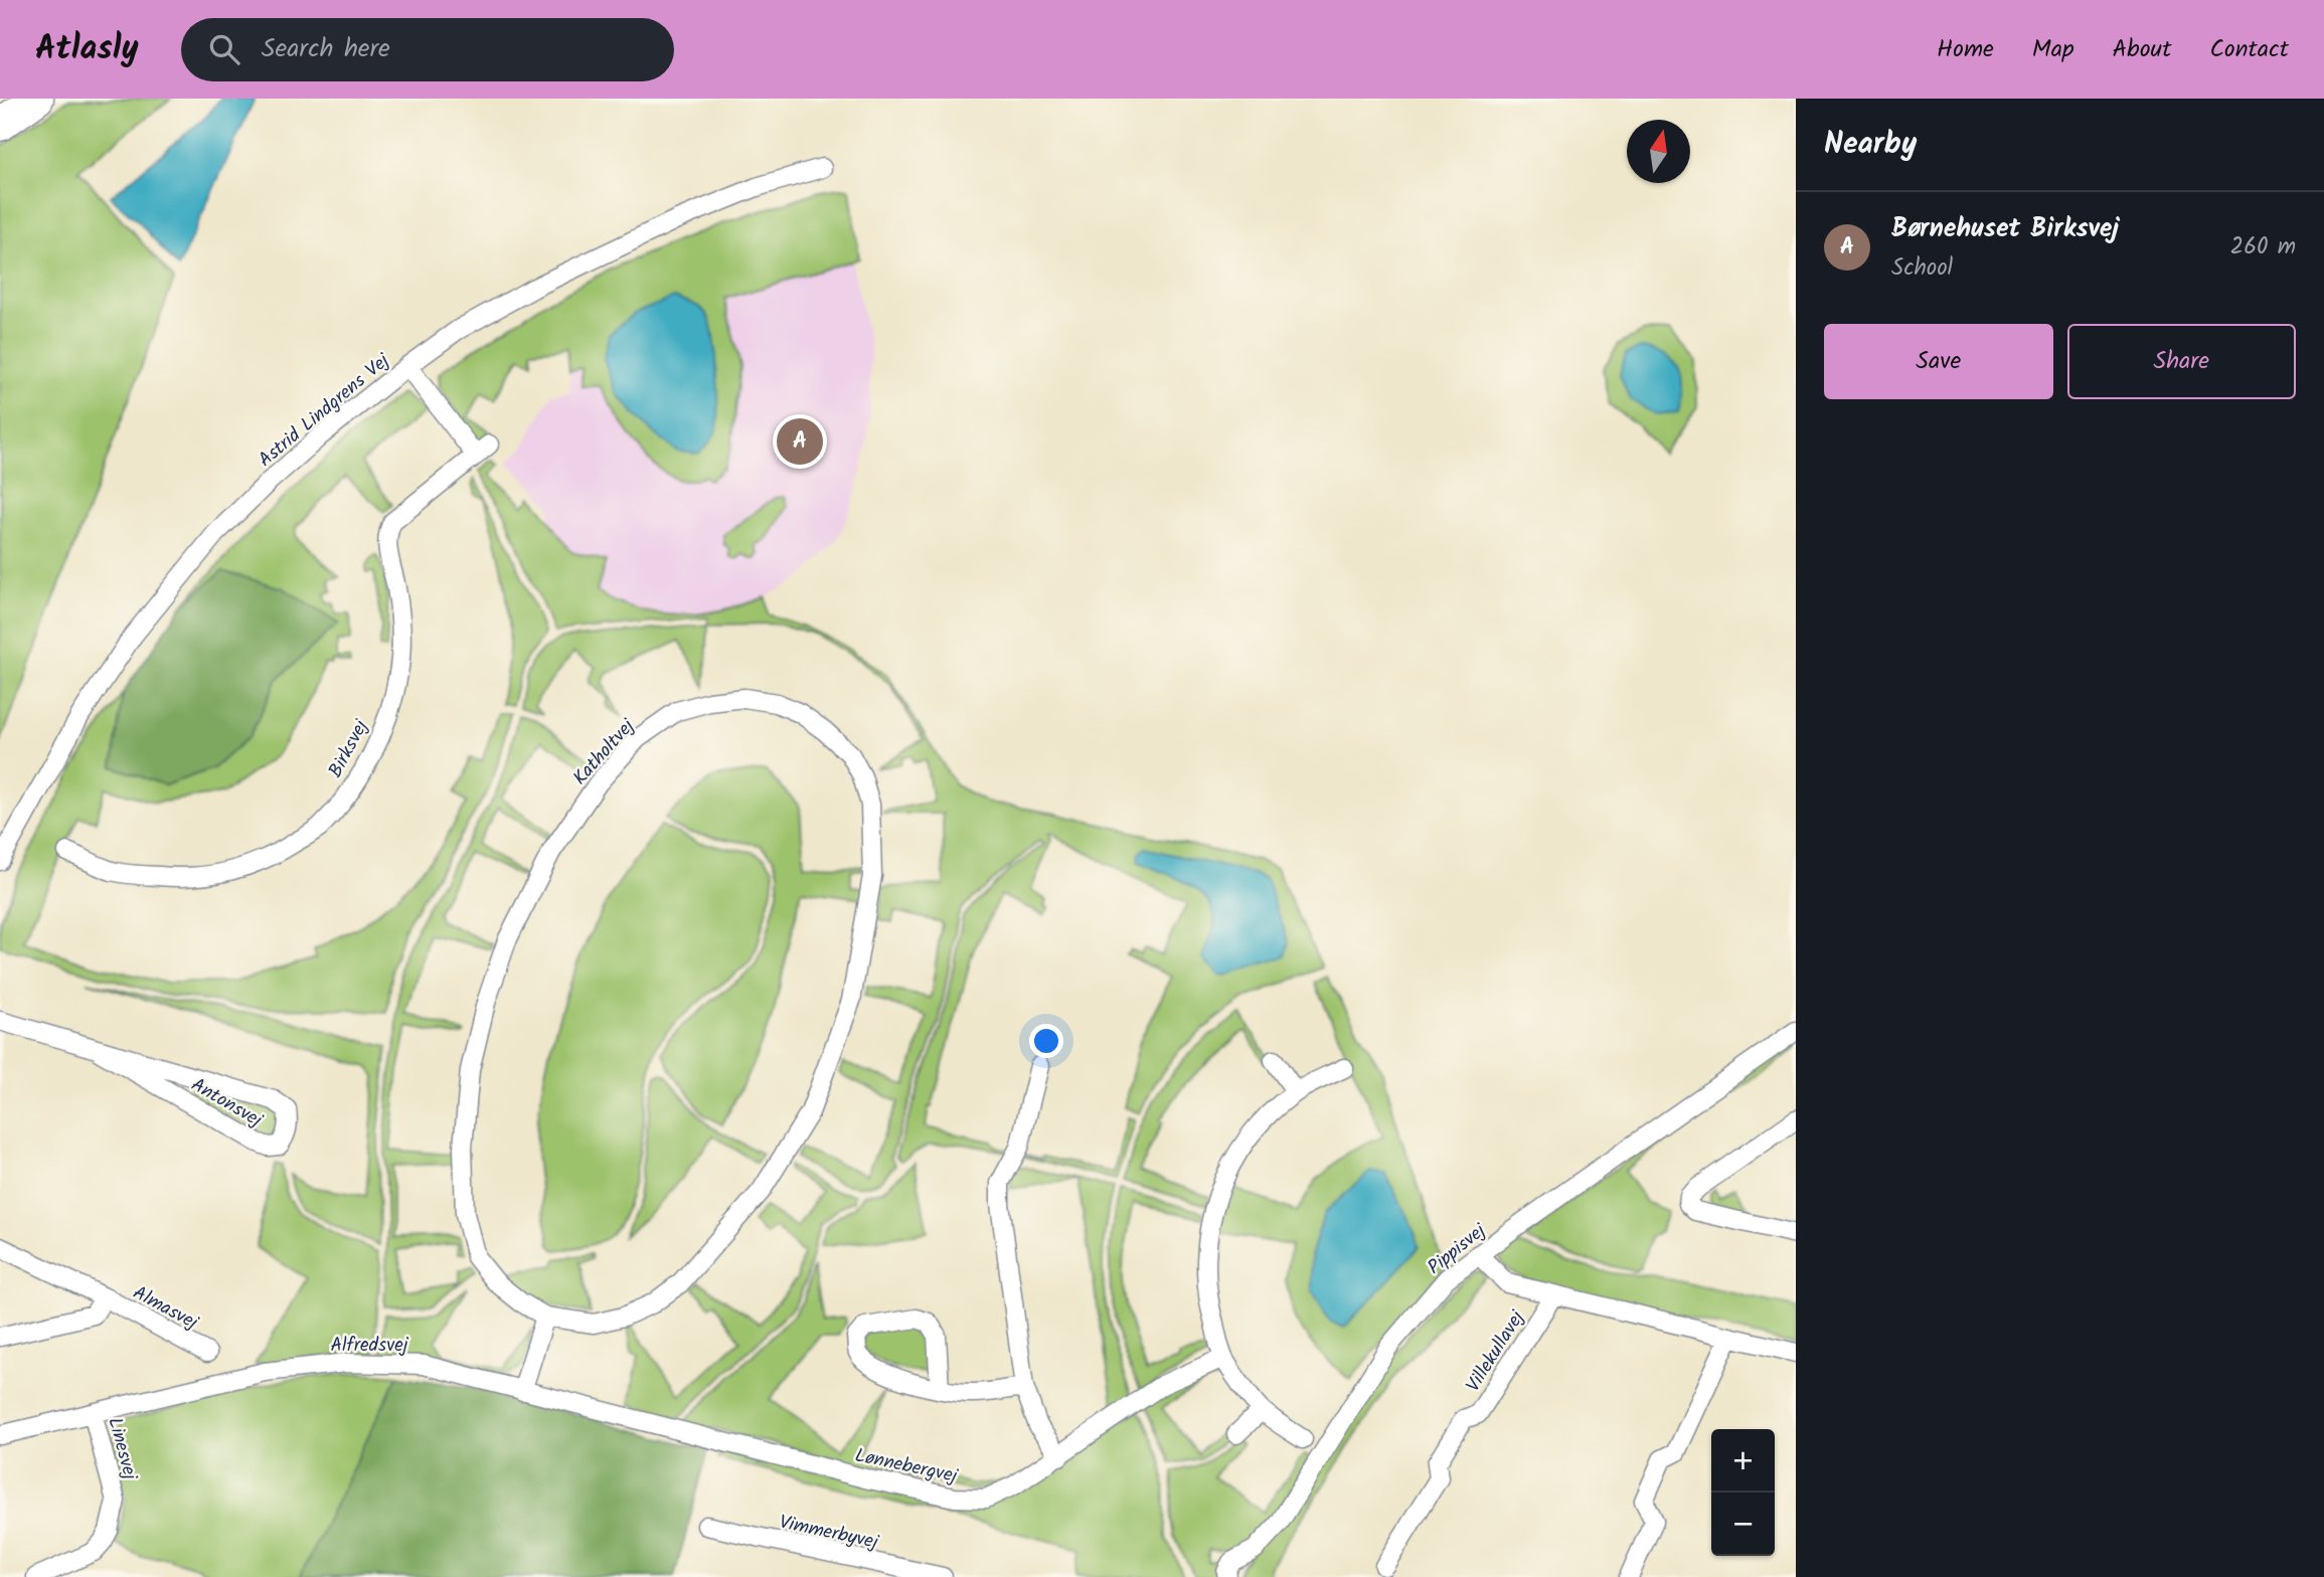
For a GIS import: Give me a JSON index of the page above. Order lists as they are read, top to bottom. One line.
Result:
{"streets":{"street":["Astrid Lindgrens Vej","Birksvej","Katholtvej","Antonsvej","Pippisvej","Almasvej","Alfredsvej","Villekullavej","Linesvej","Lønnebergvej","Vimmerbyvej"]},"crossings":[["Astrid Lindgrens Vej","Birksvej"],["Pippisvej","Villekullavej"],["Alfredsvej","Linesvej"],["Alfredsvej","Lønnebergvej"]],"north":"top","page":{"header":"Atlasly","search":"Search here","nav":["Home","Map","About","Contact"],"heading":"Nearby","list":[{"mark":"A","name":"Børnehuset Birksvej","note":"School","value":"260 m"}],"buttons":["Save","Share"],"pins":"A","map_buttons":["+","−"]}}
